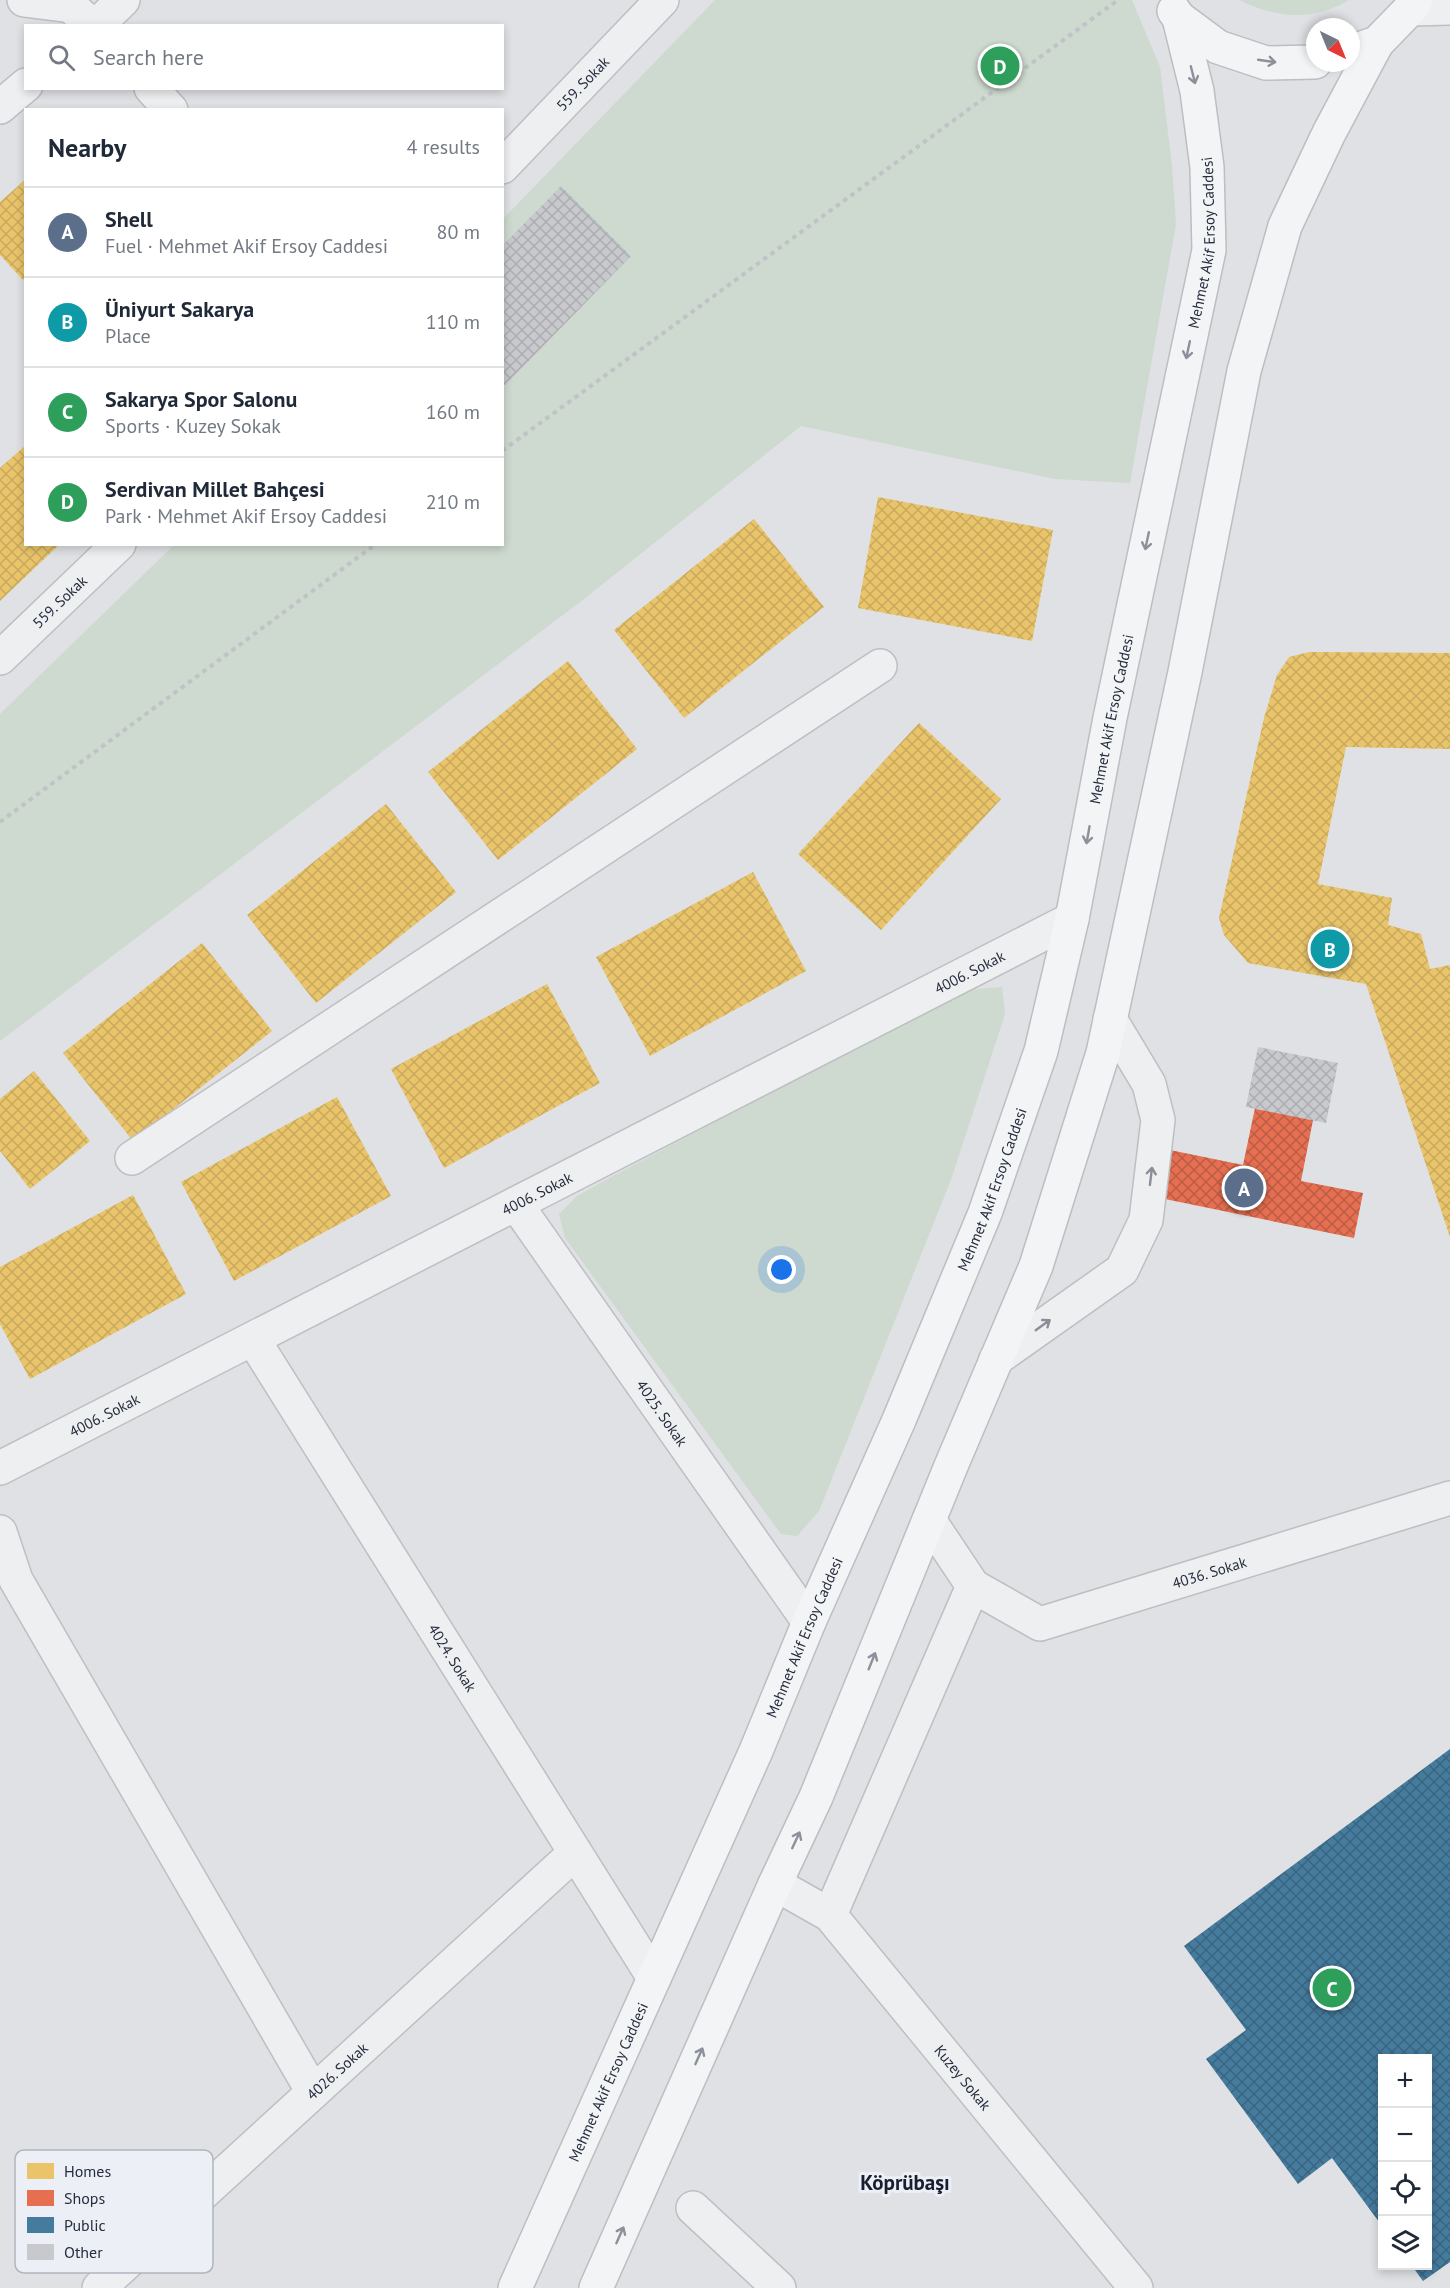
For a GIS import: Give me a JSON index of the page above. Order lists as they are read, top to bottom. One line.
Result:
{"streets":{"main road":["Mehmet Akif Ersoy Caddesi"],"street":["559. Sokak","4006. Sokak","4025. Sokak","4036. Sokak","4024. Sokak","4026. Sokak","Kuzey Sokak"]},"crossings":[["Mehmet Akif Ersoy Caddesi","4006. Sokak"],["Mehmet Akif Ersoy Caddesi","4025. Sokak"],["Mehmet Akif Ersoy Caddesi","4024. Sokak"],["4006. Sokak","4025. Sokak"],["4006. Sokak","4024. Sokak"],["4024. Sokak","4026. Sokak"]],"districts":["Köprübaşı"],"legend":["Homes","Shops","Public","Other"],"north":"bottom right","page":{"search":"Search here","pins":["D","B","A","C"],"heading":["Nearby","4 results"],"list":[{"mark":"A","name":"Shell","note":"Fuel · Mehmet Akif Ersoy Caddesi","value":"80 m"},{"mark":"B","name":"Üniyurt Sakarya","note":"Place","value":"110 m"},{"mark":"C","name":"Sakarya Spor Salonu","note":"Sports · Kuzey Sokak","value":"160 m"},{"mark":"D","name":"Serdivan Millet Bahçesi","note":"Park · Mehmet Akif Ersoy Caddesi","value":"210 m"}],"map_buttons":["+","−"]}}
